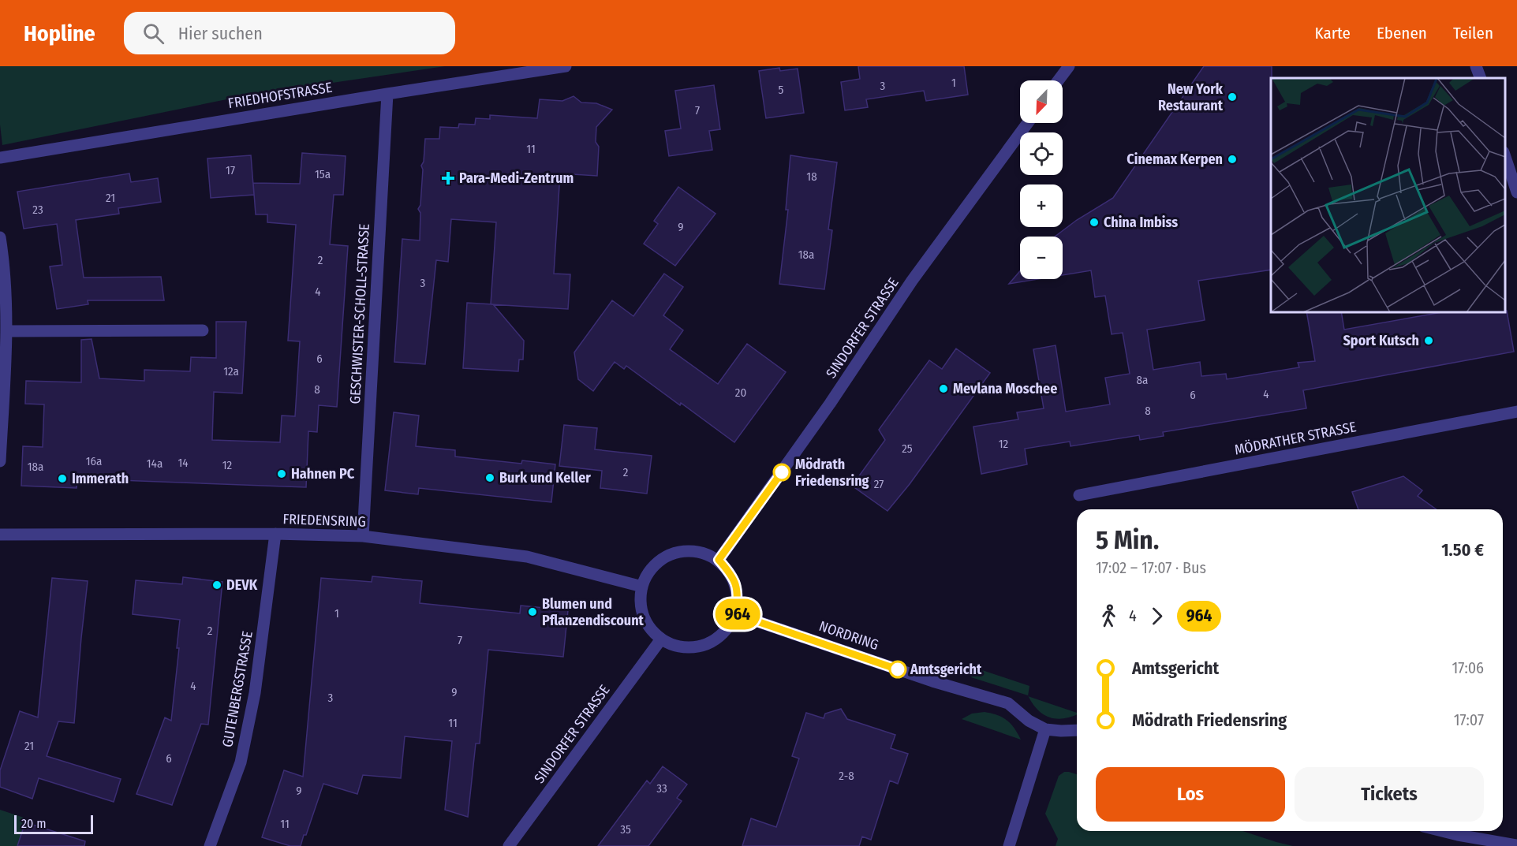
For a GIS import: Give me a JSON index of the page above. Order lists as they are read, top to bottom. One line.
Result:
{"streets":{"street":["FRIEDHOFSTRASSE","GESCHWISTER-SCHOLL-STRASSE","SINDORFER STRASSE","MÖDRATHER STRASSE","FRIEDENSRING","NORDRING","GUTENBERGSTRASSE"]},"crossings":[["FRIEDHOFSTRASSE","GESCHWISTER-SCHOLL-STRASSE"],["GESCHWISTER-SCHOLL-STRASSE","FRIEDENSRING"],["SINDORFER STRASSE","FRIEDENSRING"],["SINDORFER STRASSE","NORDRING"],["FRIEDENSRING","NORDRING"],["FRIEDENSRING","GUTENBERGSTRASSE"]],"places":{"other":["New York Restaurant","Cinemax Kerpen","China Imbiss","Sport Kutsch","Mevlana Moschee","Mödrath Friedensring","Hahnen PC","Burk und Keller","Immerath","DEVK","Blumen und Pflanzendiscount","Amtsgericht"],"health":["Para-Medi-Zentrum"]},"lines":["bus line 964"],"house_numbers":["1","3","5","7","11","17","15a","18","21","23","9","18a","2","3","4","6","12a","8a","8","20","4","6","8","12","25","16a","14","14a","12","18a","2","27","1","2","7","4","9","3","11","21","6","2-8","33","9","11","35"],"scale_bar":"20 m","north":"bottom left","page":{"header":"Hopline","search":"Hier suchen","nav":["Karte","Ebenen","Teilen"],"on_map":"964","map_buttons":["+","−"],"heading":["5 Min.","17:02 – 17:07 · Bus","1.50 €"],"legs":["4","964"],"list":[{"name":"Amtsgericht","value":"17:06"},{"name":"Mödrath Friedensring","value":"17:07"}],"buttons":["Los","Tickets"],"scale":"20 m"}}
